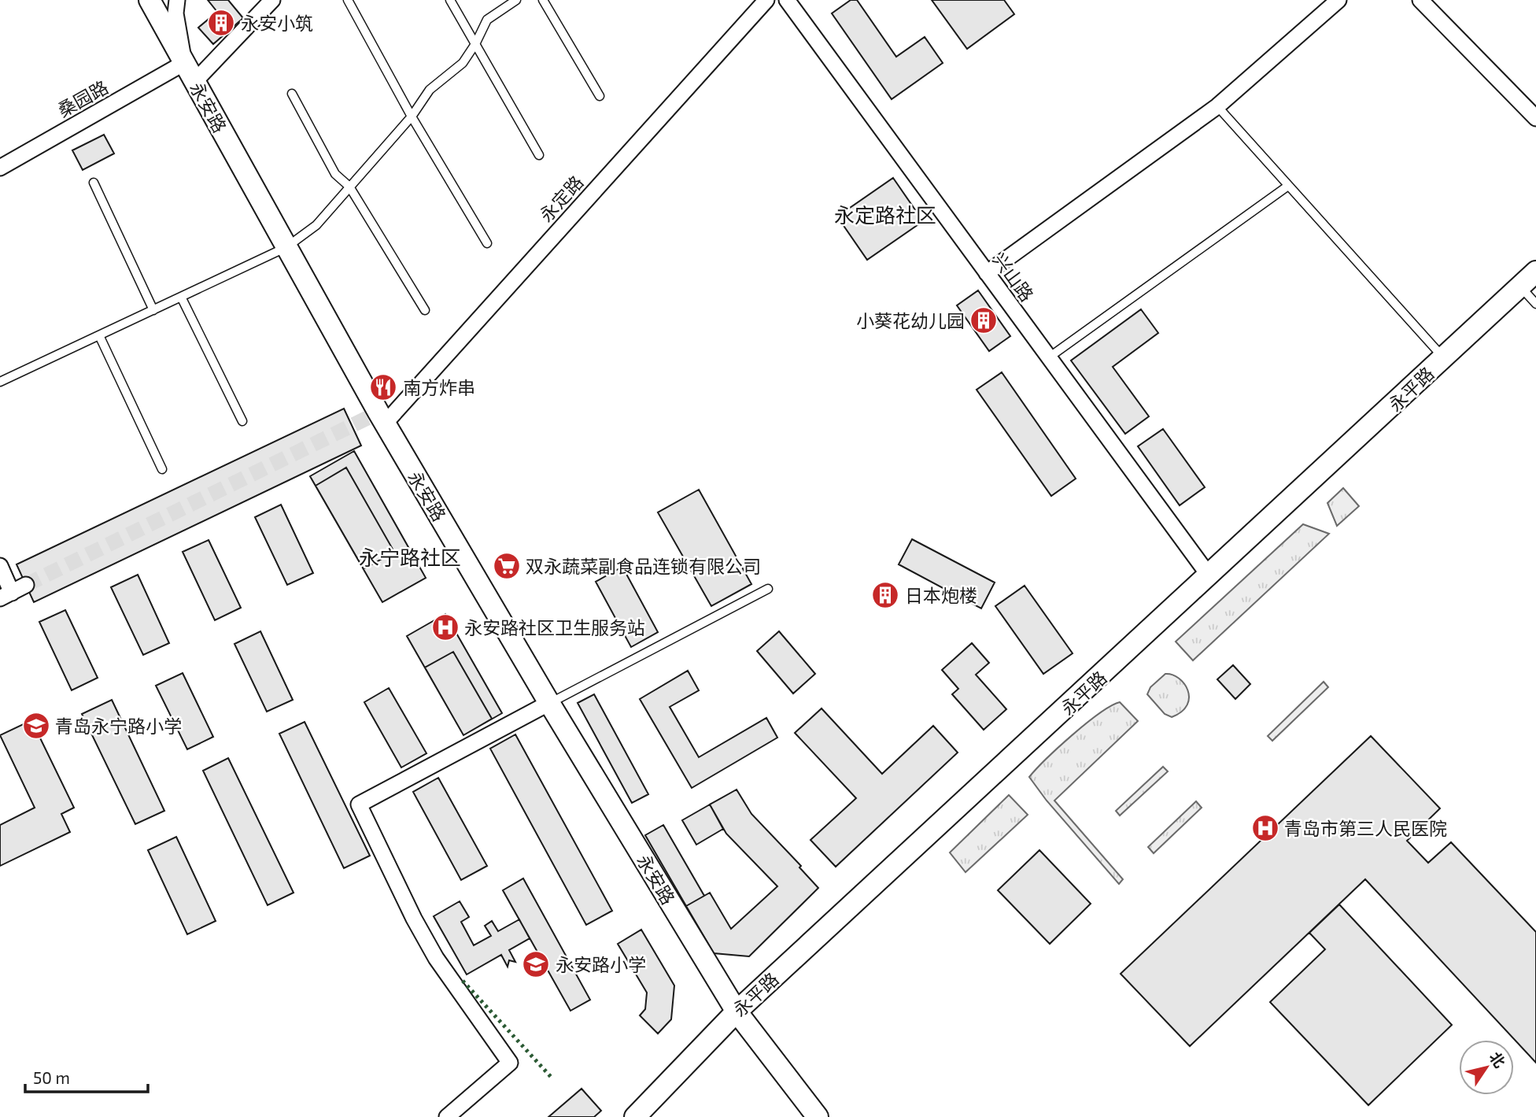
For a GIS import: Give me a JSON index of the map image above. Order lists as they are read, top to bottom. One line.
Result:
{"streets":{"street":["桑园路","永安路","永定路","兴山路","永平路"]},"crossings":[["桑园路","永安路"],["永安路","永定路"],["永安路","永平路"],["兴山路","永平路"]],"districts":["永定路社区","永宁路社区"],"places":{"building":["永安小筑","小葵花幼儿园","日本炮楼"],"restaurant":["南方炸串"],"supermarket":["双永蔬菜副食品连锁有限公司"],"hospital":["永安路社区卫生服务站","青岛市第三人民医院"],"school or university":["青岛永宁路小学","永安路小学"]},"scale_bar":"50 m","north":"top right"}
